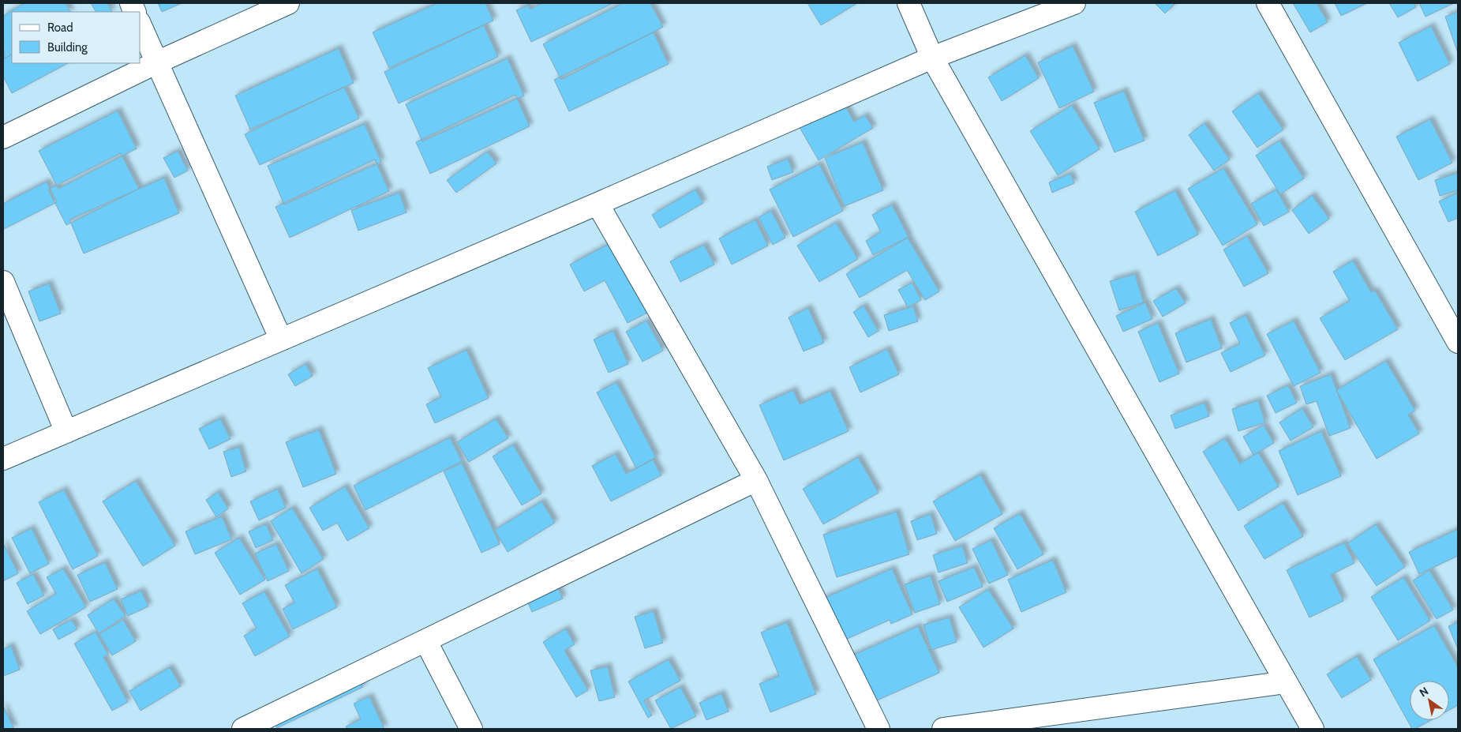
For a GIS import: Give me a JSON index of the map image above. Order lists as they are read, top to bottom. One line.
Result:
{"legend":["Road","Building"],"north":"top left"}
